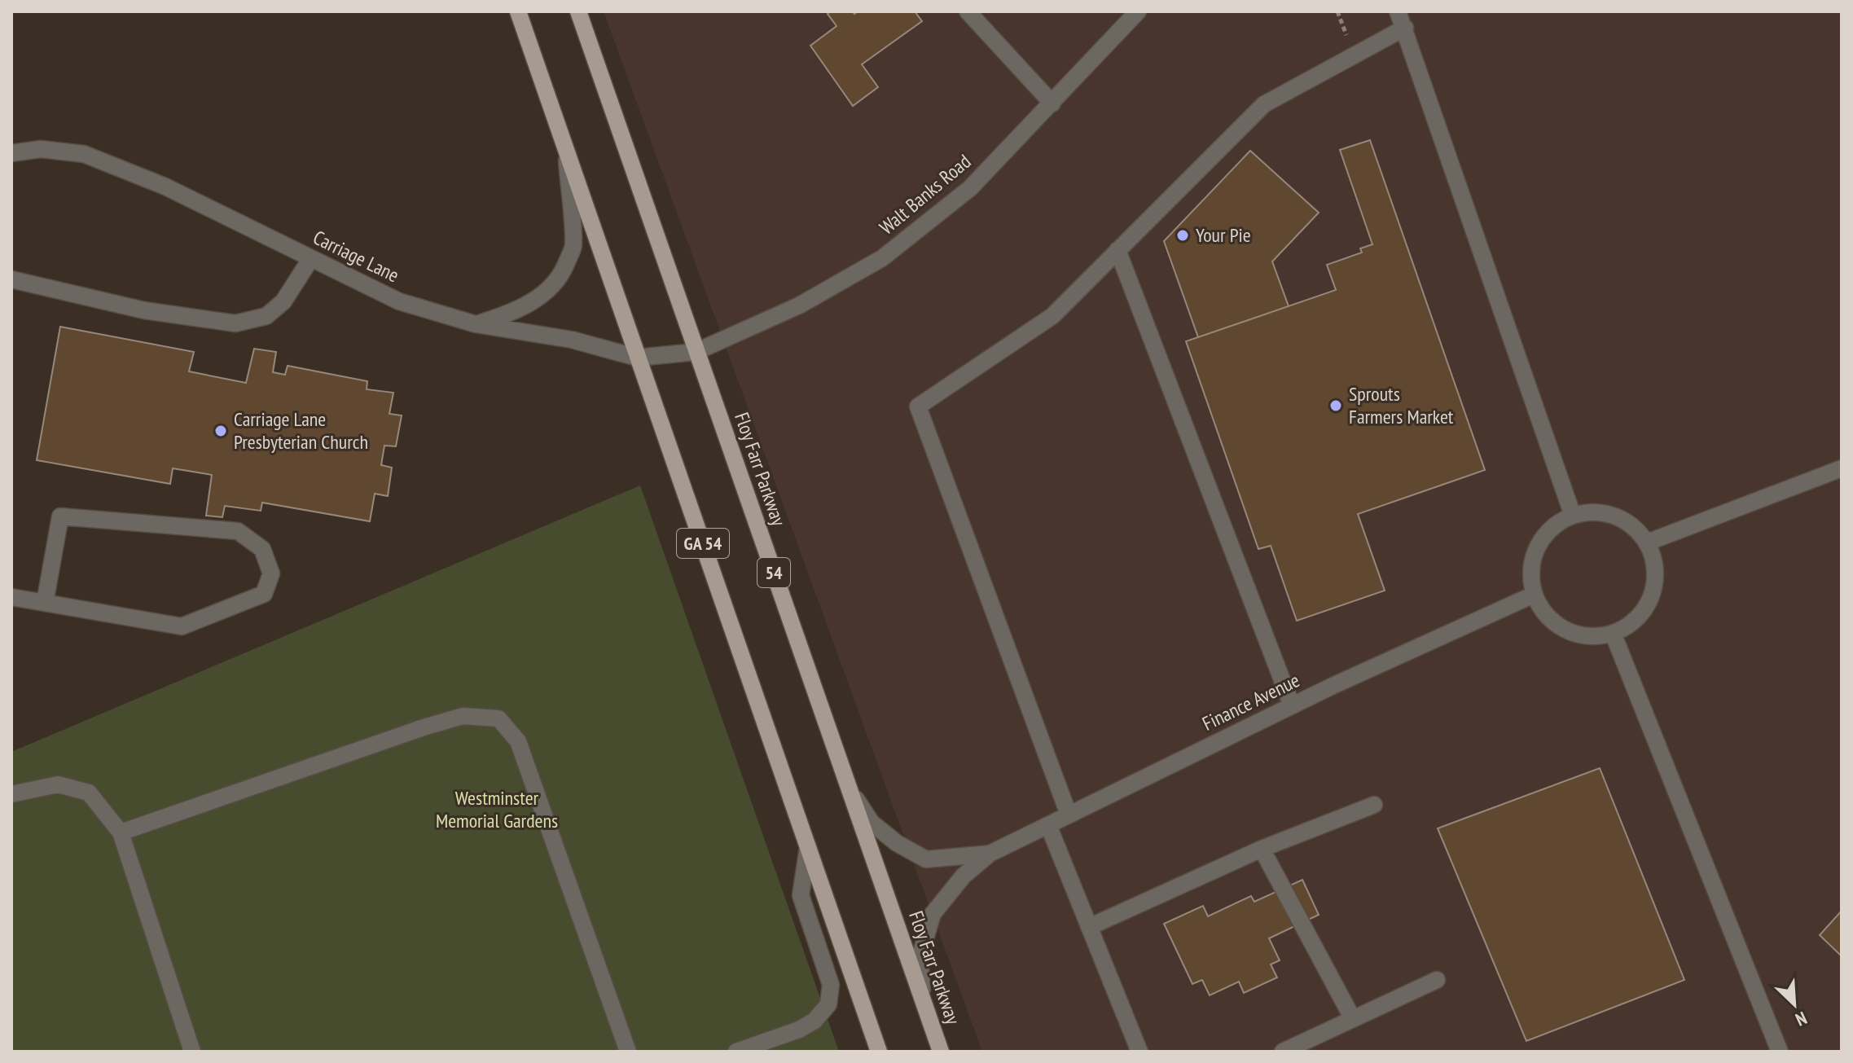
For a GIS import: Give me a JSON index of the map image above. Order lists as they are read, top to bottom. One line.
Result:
{"streets":{"main road":["Floy Farr Parkway","GA 54","54"],"street":["Walt Banks Road","Carriage Lane","Finance Avenue"]},"crossings":[["Walt Banks Road","Carriage Lane"],["Walt Banks Road","Floy Farr Parkway"],["Carriage Lane","Floy Farr Parkway"],["Carriage Lane","GA 54"],["Floy Farr Parkway","Finance Avenue"]],"parks":["Westminster Memorial Gardens"],"places":["Your Pie","Sprouts Farmers Market","Carriage Lane Presbyterian Church"],"north":"bottom right"}
